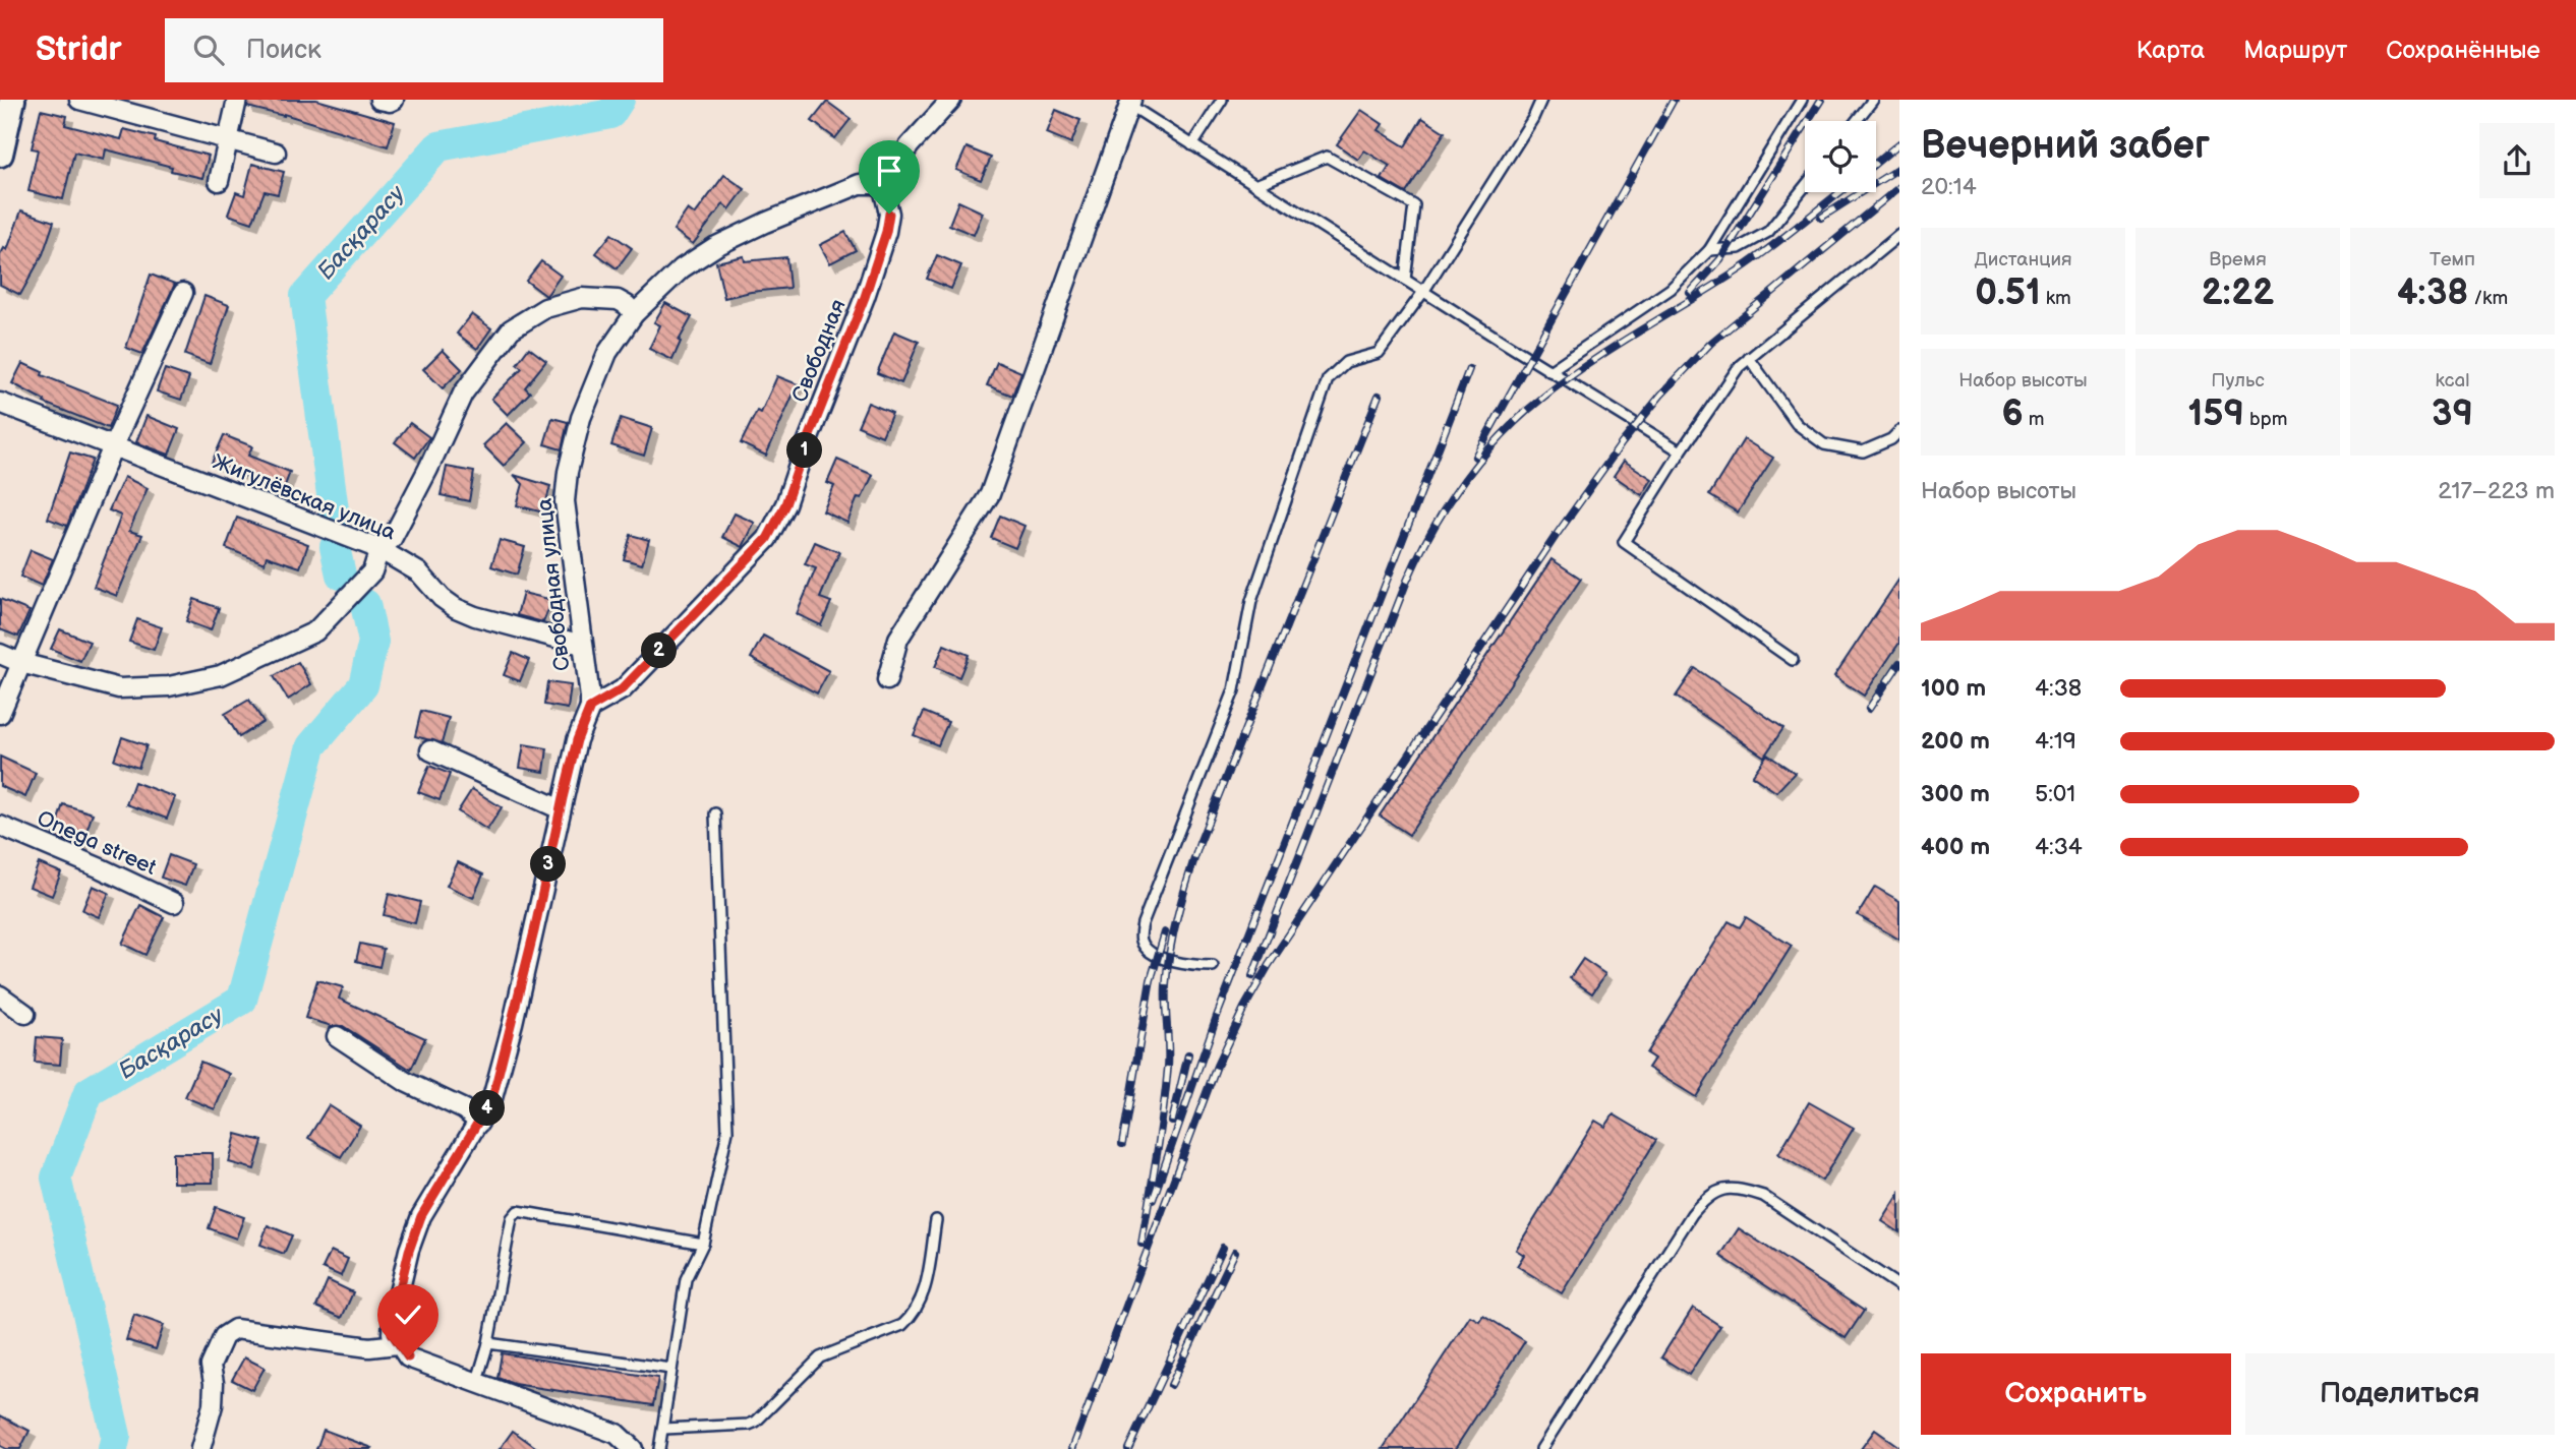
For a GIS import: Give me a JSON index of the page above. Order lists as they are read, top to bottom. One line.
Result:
{"streets":{"street":["Свободная","Жигулёвская улица","Свободная улица","Onega street"]},"crossings":[["Свободная","Свободная улица"],["Жигулёвская улица","Свободная улица"]],"water":["Басқарасу"],"page":{"header":"Stridr","search":"Поиск","nav":["Карта","Маршрут","Сохранённые"],"heading":["Вечерний забег","20:14"],"stats":[["Дистанция","0.51 km"],["Время","2:22"],["Темп","4:38 /km"],["Набор высоты","6 m"],["Пульс","159 bpm"],["kcal","39"]],"pins":["1","2","3","4"],"chart":["Набор высоты","217–223 m"],"list":[{"name":"100 m","note":"4:38"},{"name":"200 m","note":"4:19"},{"name":"300 m","note":"5:01"},{"name":"400 m","note":"4:34"}],"buttons":["Сохранить","Поделиться"]}}
